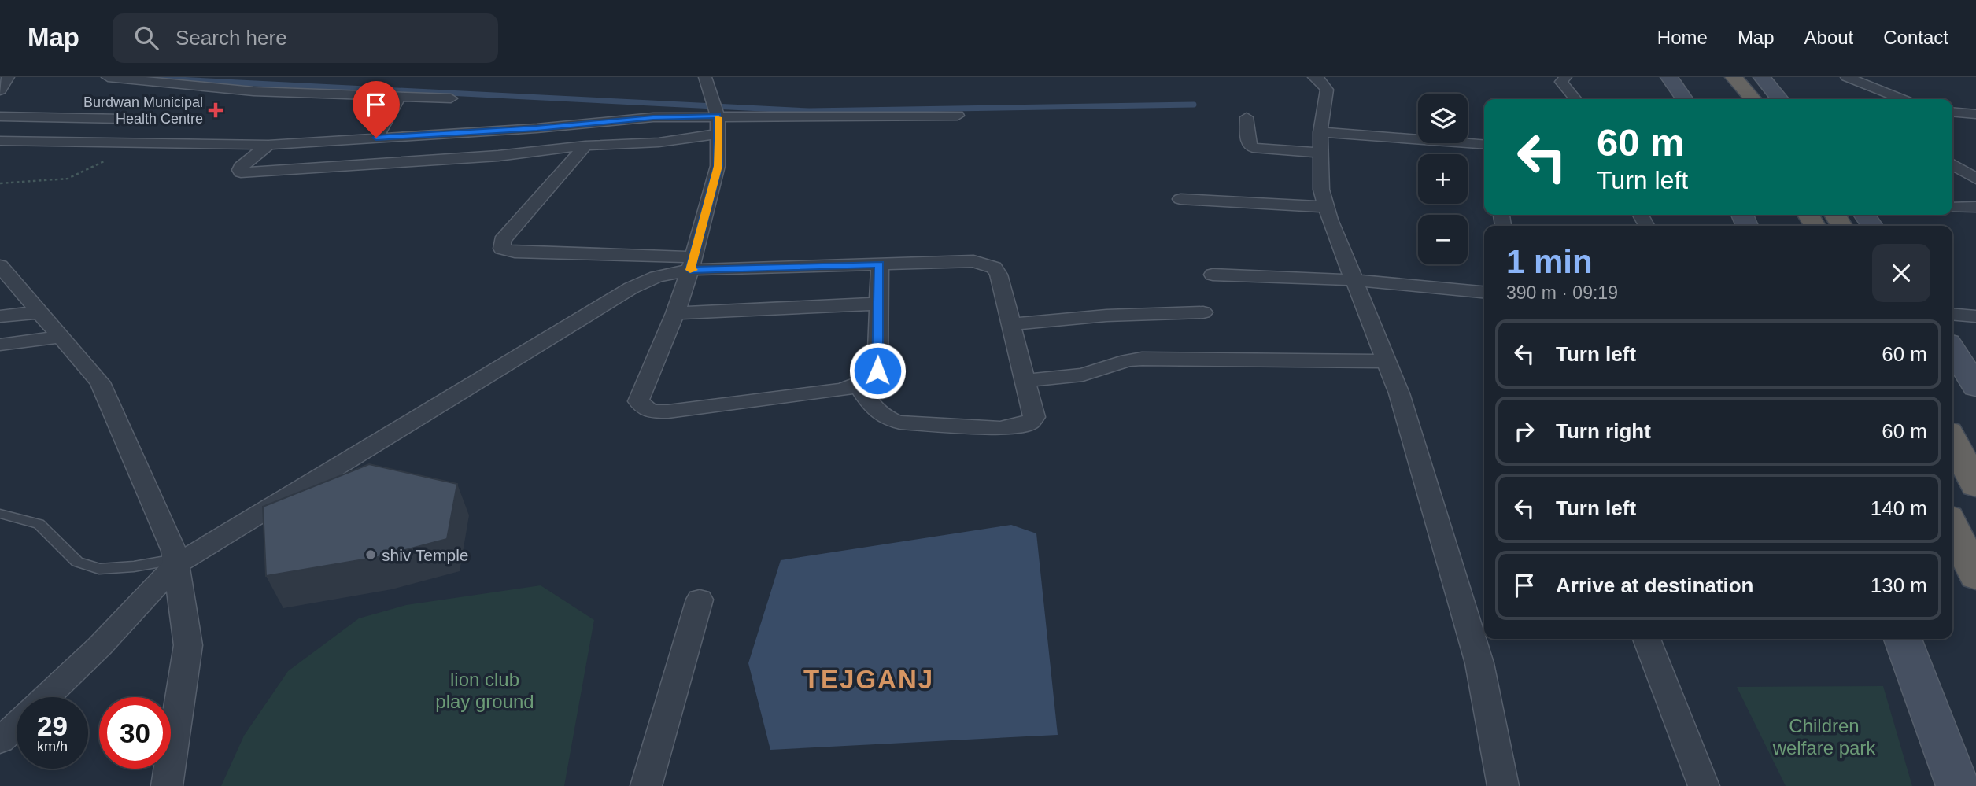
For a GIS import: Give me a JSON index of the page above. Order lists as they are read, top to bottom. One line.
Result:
{"districts":["TEJGANJ"],"parks":["lion club play ground","Children welfare park"],"places":{"health":["Burdwan Municipal Health Centre"],"other":["shiv Temple"]},"page":{"header":"Map","search":"Search here","nav":["Home","Map","About","Contact"],"map_buttons":["+","−"],"turn":["60 m","Turn left"],"heading":["1 min","390 m · 09:19"],"list":[{"name":"Turn left","value":"60 m"},{"name":"Turn right","value":"60 m"},{"name":"Turn left","value":"140 m"},{"name":"Arrive at destination","value":"130 m"}],"speed":"29 km/h","limit":"30"}}
